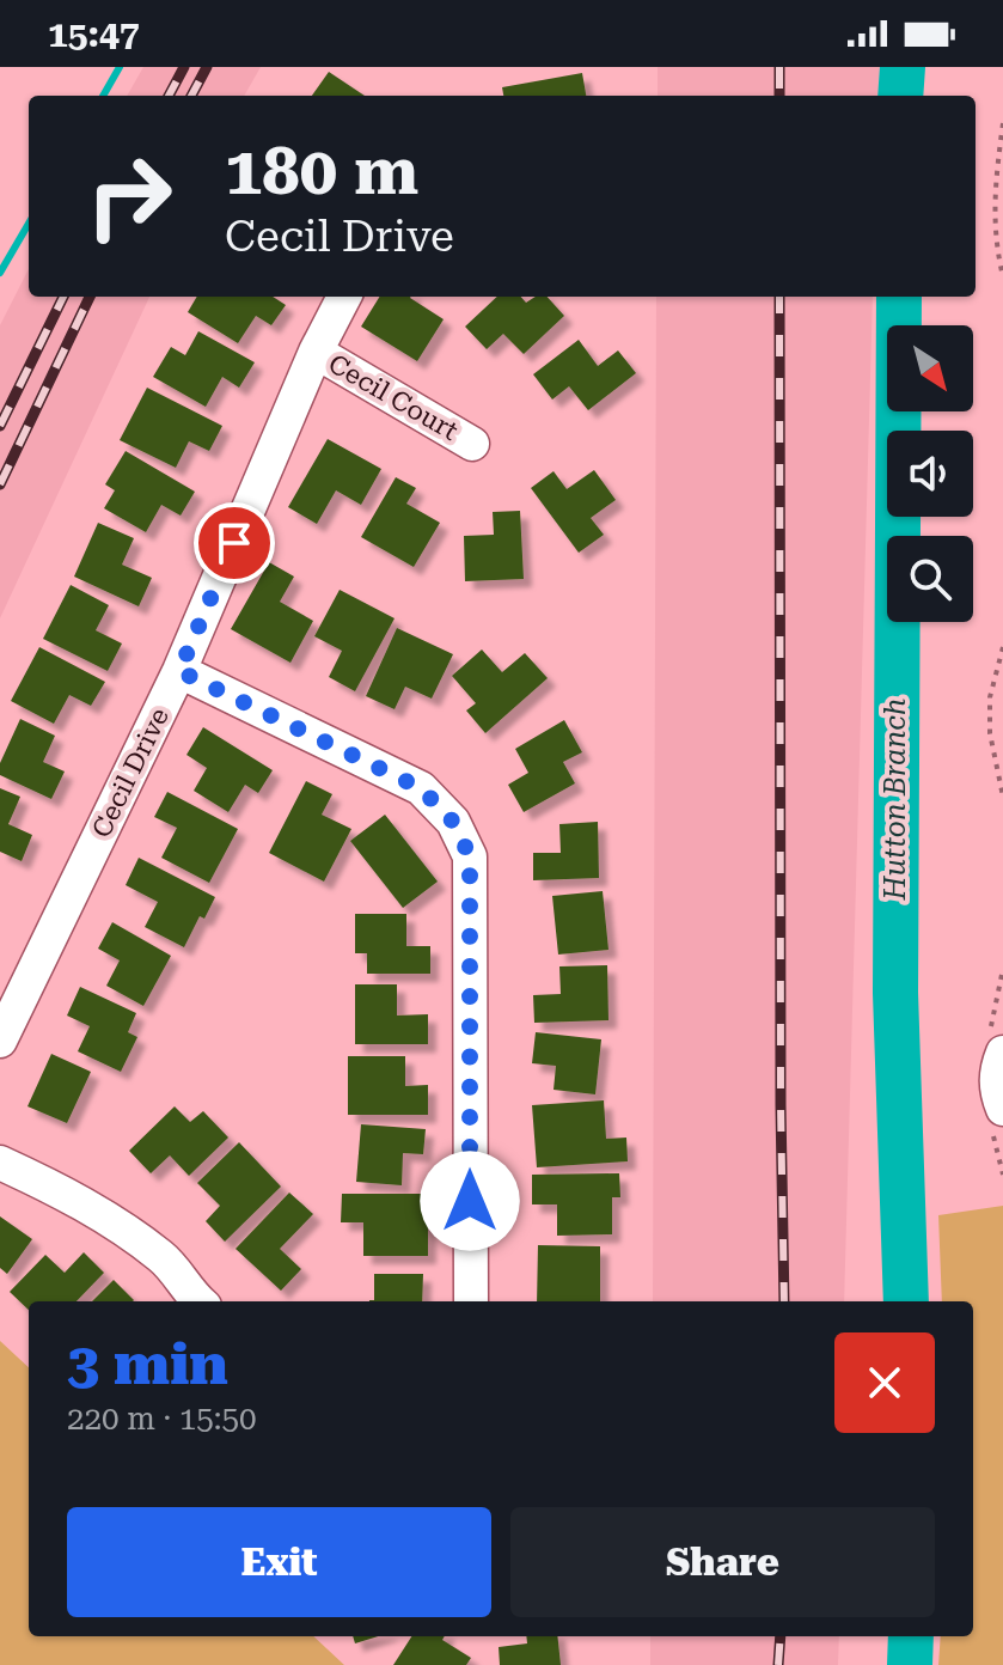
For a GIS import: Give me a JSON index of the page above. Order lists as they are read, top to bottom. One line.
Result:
{"streets":{"street":["Cecil Court","Cecil Drive"]},"crossings":[["Cecil Court","Cecil Drive"]],"water":["Hutton Branch"],"north":"bottom right","page":{"status":"15:47","turn":["180 m","Cecil Drive"],"heading":["3 min","220 m · 15:50"],"buttons":["Exit","Share"]}}
